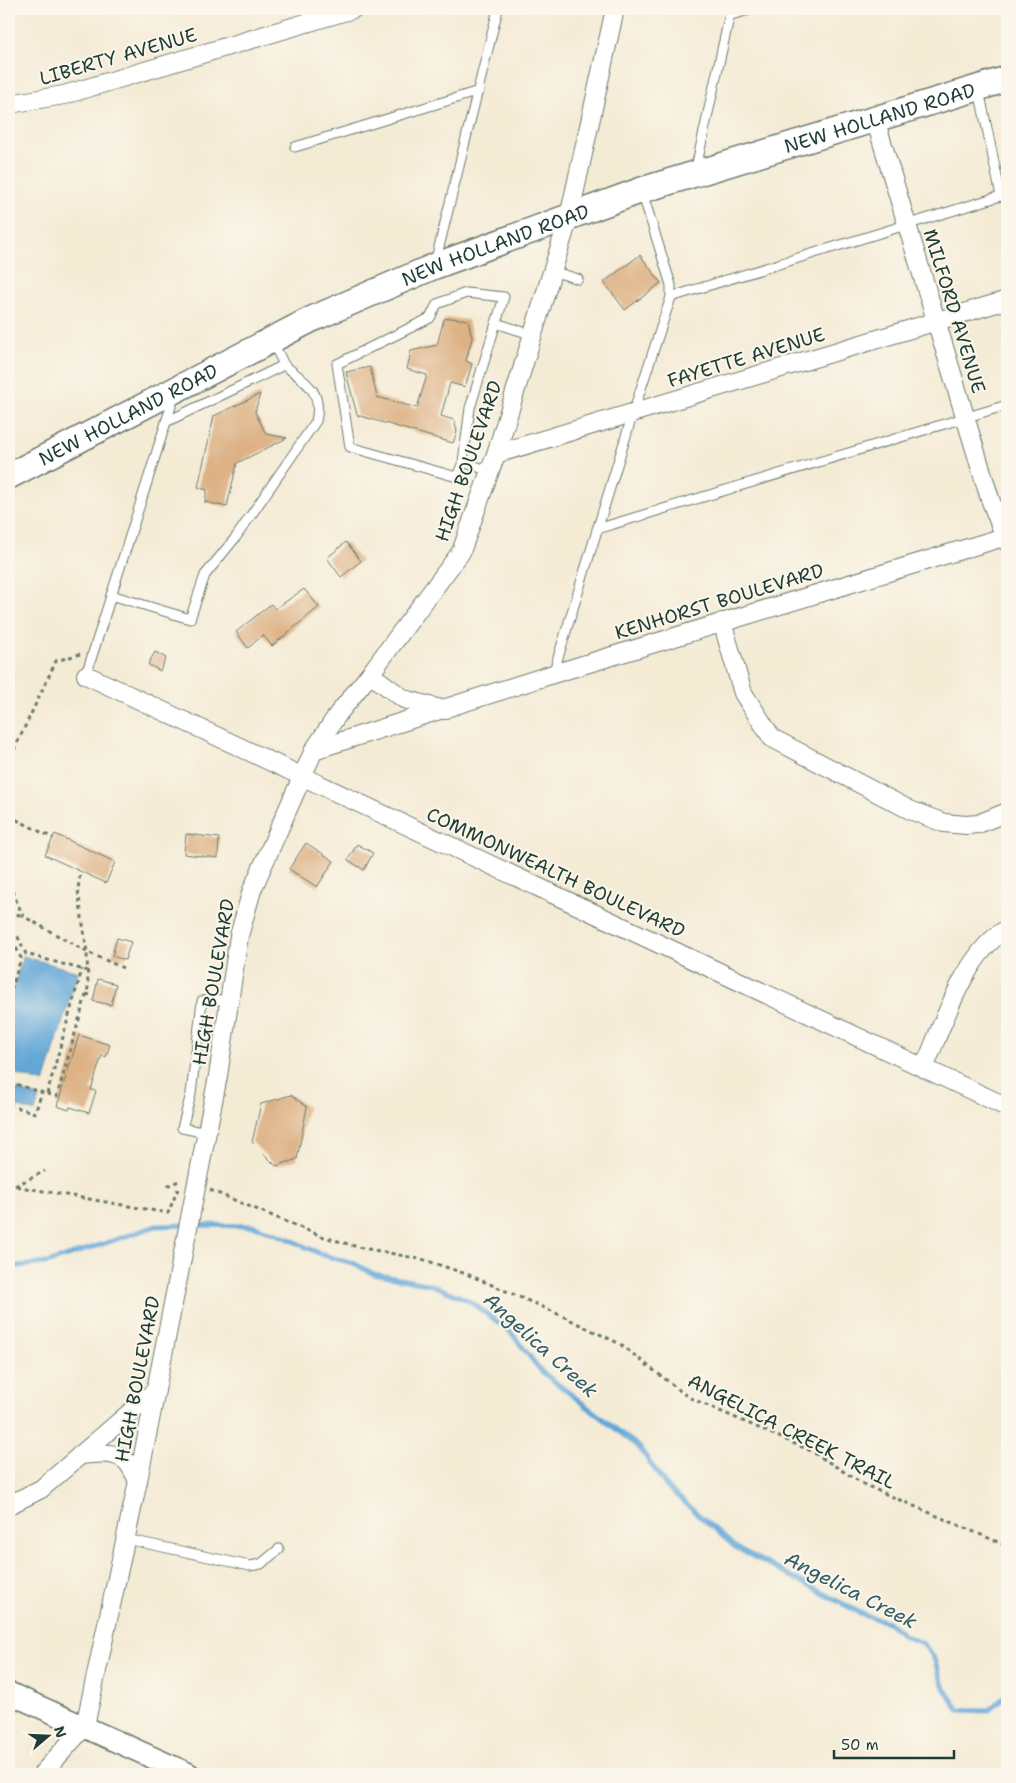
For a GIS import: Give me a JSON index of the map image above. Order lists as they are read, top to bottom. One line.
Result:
{"streets":{"main road":["NEW HOLLAND ROAD"],"street":["LIBERTY AVENUE","MILFORD AVENUE","FAYETTE AVENUE","HIGH BOULEVARD","KENHORST BOULEVARD","COMMONWEALTH BOULEVARD"],"path":["ANGELICA CREEK TRAIL"]},"crossings":[["NEW HOLLAND ROAD","MILFORD AVENUE"],["NEW HOLLAND ROAD","HIGH BOULEVARD"],["MILFORD AVENUE","FAYETTE AVENUE"],["MILFORD AVENUE","KENHORST BOULEVARD"],["FAYETTE AVENUE","HIGH BOULEVARD"],["HIGH BOULEVARD","KENHORST BOULEVARD"],["HIGH BOULEVARD","COMMONWEALTH BOULEVARD"],["HIGH BOULEVARD","ANGELICA CREEK TRAIL"]],"water":["Angelica Creek"],"scale_bar":"50 m","north":"right"}
